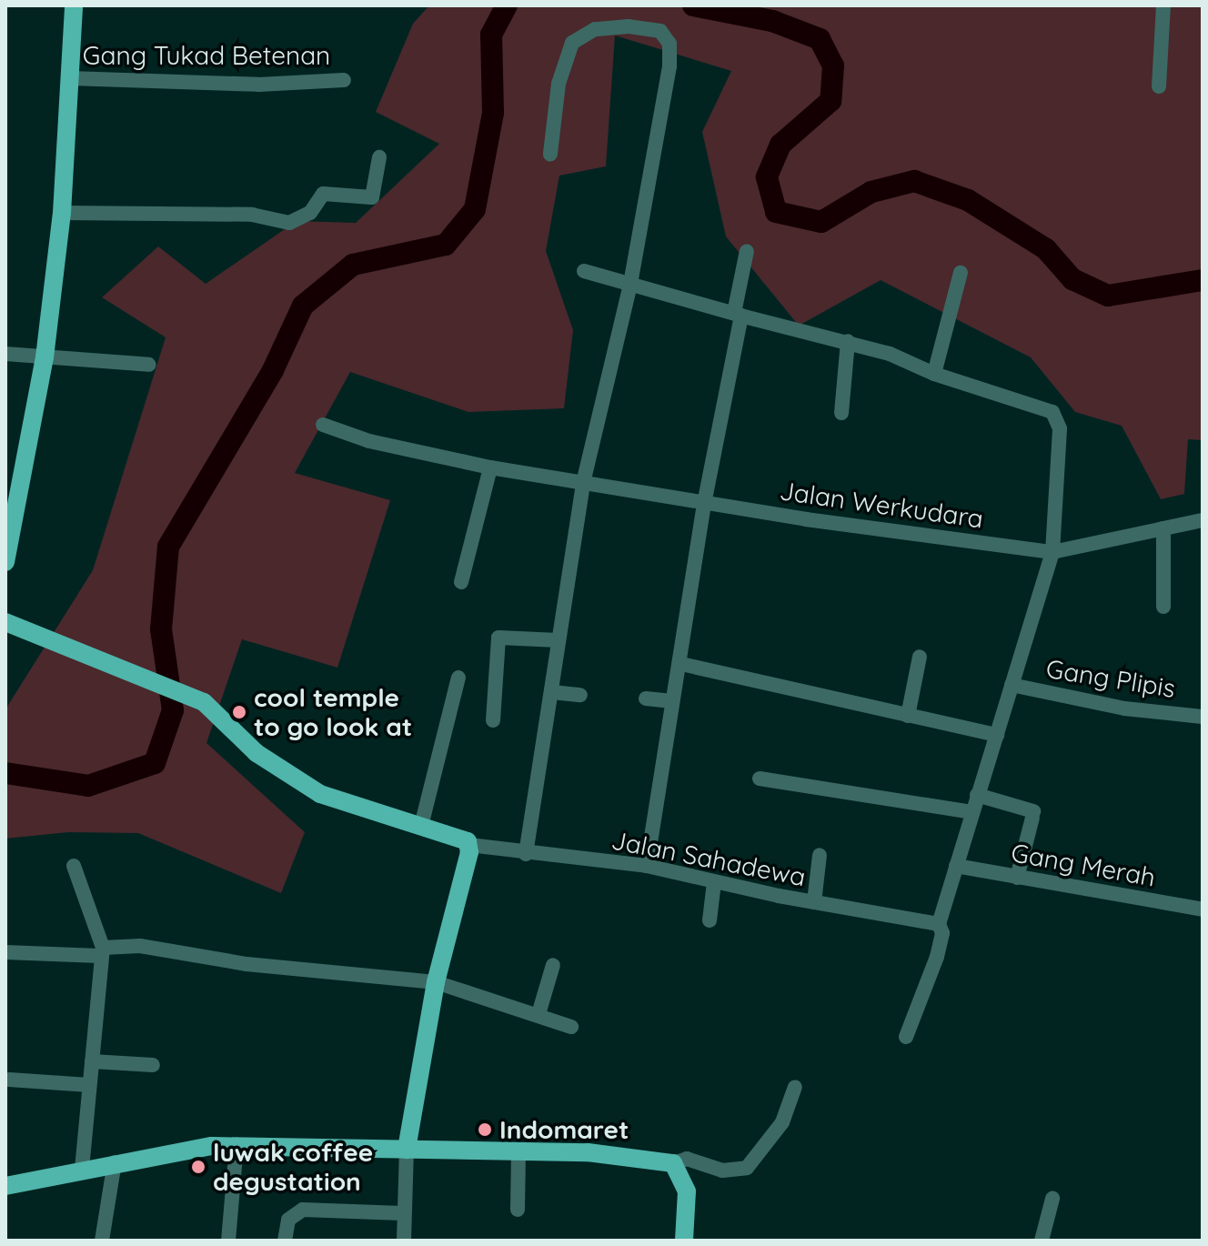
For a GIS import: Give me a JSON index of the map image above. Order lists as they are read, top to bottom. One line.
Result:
{"streets":{"street":["Gang Tukad Betenan","Jalan Werkudara","Gang Plipis","Jalan Sahadewa","Gang Merah"]},"places":["cool temple to go look at","Indomaret","luwak coffee degustation"]}
